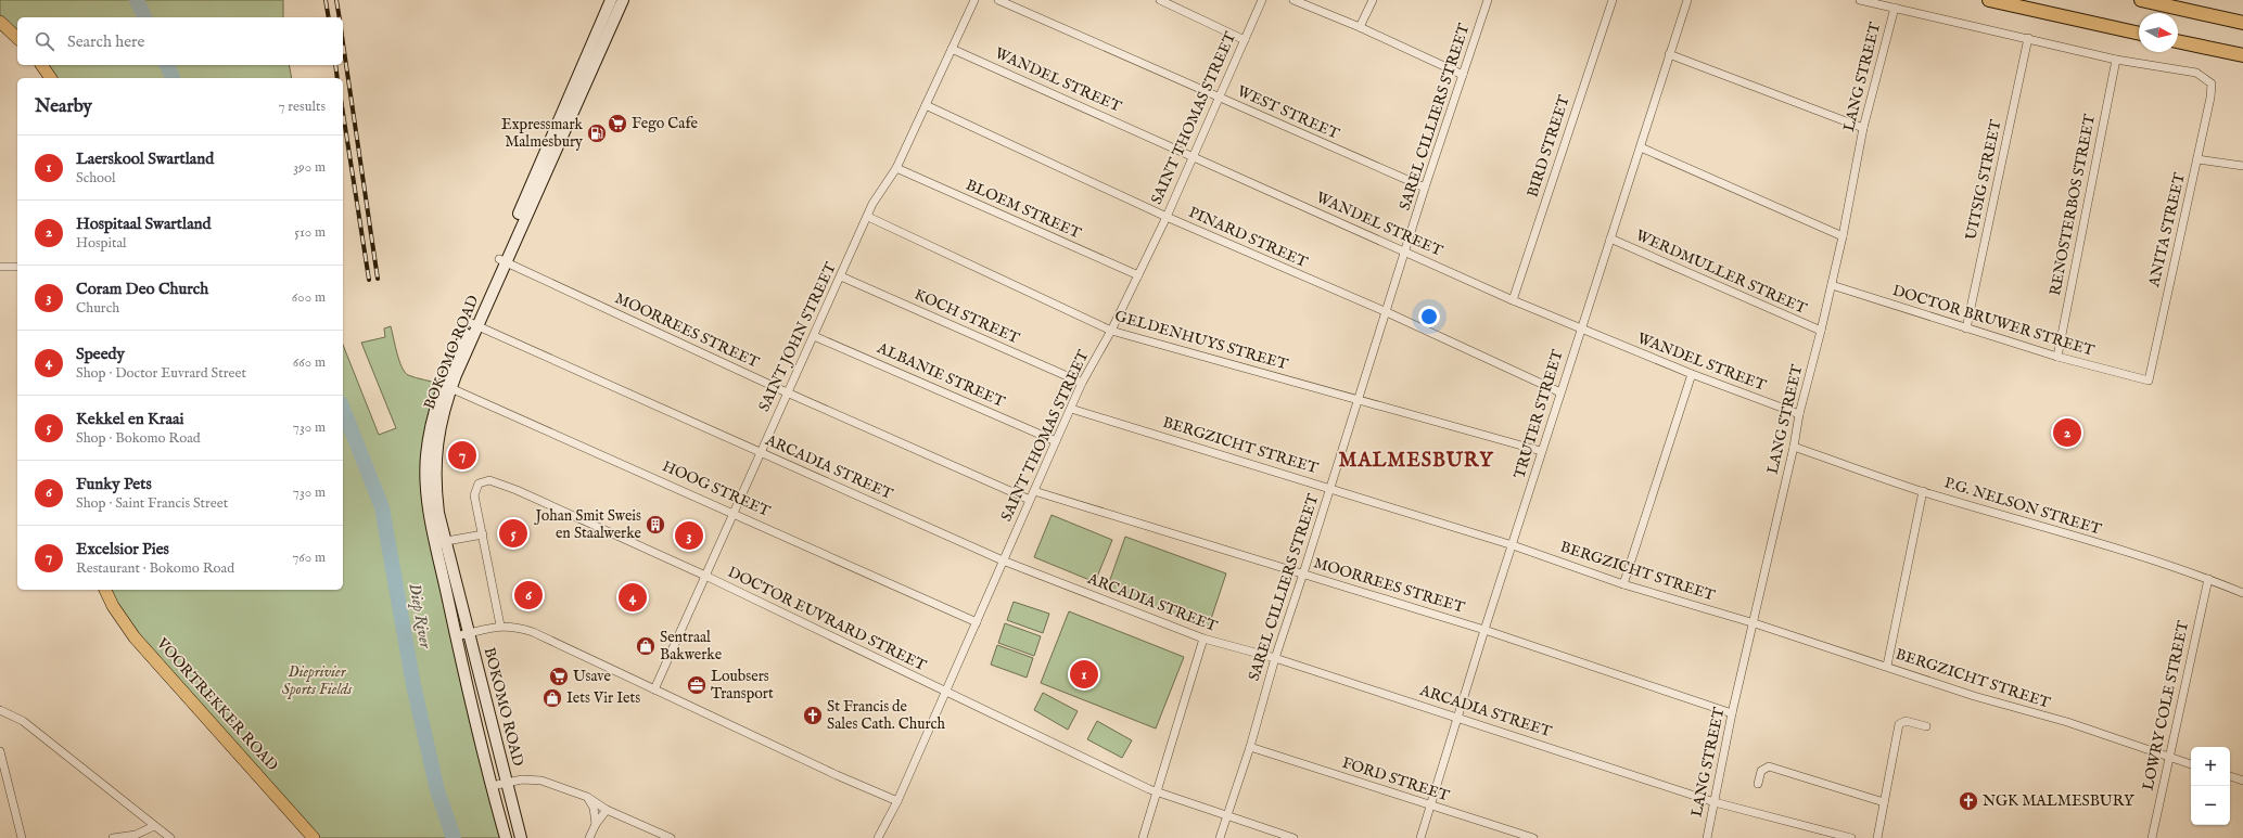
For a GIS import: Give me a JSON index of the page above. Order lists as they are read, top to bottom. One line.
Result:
{"streets":{"main road":["BOKOMO ROAD","VOORTREKKER ROAD"],"street":["LANG STREET","WANDEL STREET","WEST STREET","SAREL CILLIERS STREET","SAINT THOMAS STREET","BIRD STREET","UITSIG STREET","RENOSTERBOS STREET","BLOEM STREET","ANITA STREET","PINARD STREET","WERDMULLER STREET","KOCH STREET","DOCTOR BRUWER STREET","MOORREES STREET","SAINT JOHN STREET","GELDENHUYS STREET","ALBANIE STREET","TRUTER STREET","BERGZICHT STREET","ARCADIA STREET","HOOG STREET","P.G. NELSON STREET","DOCTOR EUVRARD STREET","LOWRY COLE STREET","FORD STREET"]},"crossings":[["LANG STREET","WANDEL STREET"],["LANG STREET","WERDMULLER STREET"],["LANG STREET","DOCTOR BRUWER STREET"],["LANG STREET","MOORREES STREET"],["LANG STREET","BERGZICHT STREET"],["LANG STREET","ARCADIA STREET"],["LANG STREET","P.G. NELSON STREET"],["WANDEL STREET","SAREL CILLIERS STREET"],["WANDEL STREET","SAINT THOMAS STREET"],["WANDEL STREET","BIRD STREET"],["WANDEL STREET","SAINT JOHN STREET"],["WANDEL STREET","TRUTER STREET"],["WEST STREET","SAREL CILLIERS STREET"],["WEST STREET","SAINT THOMAS STREET"],["SAREL CILLIERS STREET","PINARD STREET"],["SAREL CILLIERS STREET","MOORREES STREET"],["SAREL CILLIERS STREET","GELDENHUYS STREET"],["SAREL CILLIERS STREET","BERGZICHT STREET"],["SAREL CILLIERS STREET","ARCADIA STREET"],["SAREL CILLIERS STREET","DOCTOR EUVRARD STREET"],["SAREL CILLIERS STREET","FORD STREET"],["SAINT THOMAS STREET","BLOEM STREET"],["SAINT THOMAS STREET","PINARD STREET"],["SAINT THOMAS STREET","KOCH STREET"],["SAINT THOMAS STREET","MOORREES STREET"],["SAINT THOMAS STREET","GELDENHUYS STREET"],["SAINT THOMAS STREET","ALBANIE STREET"],["SAINT THOMAS STREET","BERGZICHT STREET"],["SAINT THOMAS STREET","ARCADIA STREET"],["SAINT THOMAS STREET","HOOG STREET"],["SAINT THOMAS STREET","DOCTOR EUVRARD STREET"],["UITSIG STREET","DOCTOR BRUWER STREET"],["RENOSTERBOS STREET","ANITA STREET"],["RENOSTERBOS STREET","DOCTOR BRUWER STREET"],["BLOEM STREET","SAINT JOHN STREET"],["ANITA STREET","DOCTOR BRUWER STREET"],["PINARD STREET","SAINT JOHN STREET"],["PINARD STREET","TRUTER STREET"],["WERDMULLER STREET","TRUTER STREET"],["KOCH STREET","SAINT JOHN STREET"],["MOORREES STREET","SAINT JOHN STREET"],["MOORREES STREET","BOKOMO ROAD"],["MOORREES STREET","TRUTER STREET"],["SAINT JOHN STREET","GELDENHUYS STREET"],["SAINT JOHN STREET","ALBANIE STREET"],["SAINT JOHN STREET","ARCADIA STREET"],["SAINT JOHN STREET","HOOG STREET"],["SAINT JOHN STREET","DOCTOR EUVRARD STREET"],["GELDENHUYS STREET","TRUTER STREET"],["BOKOMO ROAD","ARCADIA STREET"],["BOKOMO ROAD","HOOG STREET"],["BOKOMO ROAD","DOCTOR EUVRARD STREET"],["TRUTER STREET","BERGZICHT STREET"],["TRUTER STREET","ARCADIA STREET"],["TRUTER STREET","FORD STREET"],["BERGZICHT STREET","LOWRY COLE STREET"],["P.G. NELSON STREET","LOWRY COLE STREET"]],"districts":["MALMESBURY"],"water":["Diep River"],"parks":["Dieprivier Sports Fields"],"places":{"supermarket":["Fego Cafe","Usave"],"fuel station":["Expressmark Malmesbury"],"building":["Johan Smit Sweis en Staalwerke"],"shop":["Sentraal Bakwerke","Iets Vir Iets"],"office":["Loubsers Transport"],"church":["St Francis de Sales Cath. Church","NGK MALMESBURY"]},"north":"right","page":{"search":"Search here","heading":["Nearby","7 results"],"list":[{"mark":"1","name":"Laerskool Swartland","note":"School","value":"390 m"},{"mark":"2","name":"Hospitaal Swartland","note":"Hospital","value":"510 m"},{"mark":"3","name":"Coram Deo Church","note":"Church","value":"600 m"},{"mark":"4","name":"Speedy","note":"Shop · Doctor Euvrard Street","value":"660 m"},{"mark":"5","name":"Kekkel en Kraai","note":"Shop · Bokomo Road","value":"730 m"},{"mark":"6","name":"Funky Pets","note":"Shop · Saint Francis Street","value":"730 m"},{"mark":"7","name":"Excelsior Pies","note":"Restaurant · Bokomo Road","value":"760 m"}],"pins":["2","7","5","3","6","4","1"],"map_buttons":["+","−"]}}
